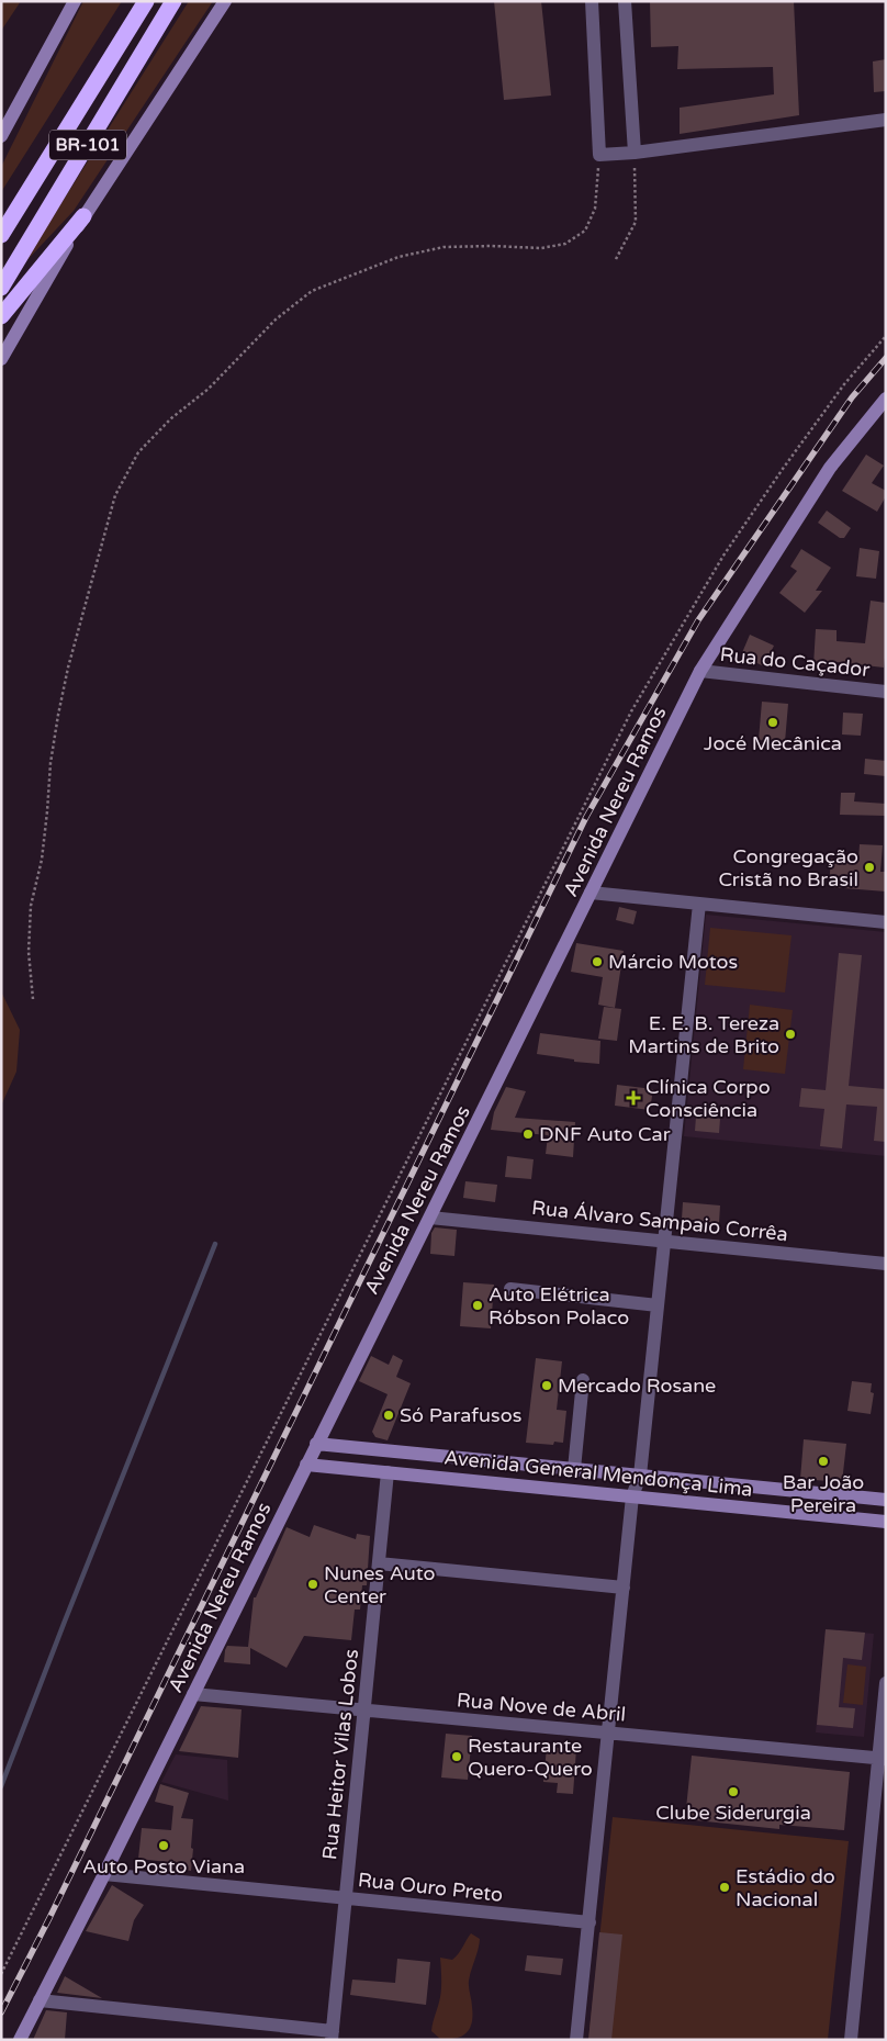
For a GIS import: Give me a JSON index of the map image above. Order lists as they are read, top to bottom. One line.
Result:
{"streets":{"highway":["BR-101"],"main road":["Avenida Nereu Ramos","Avenida General Mendonça Lima"],"street":["Rua do Caçador","Rua Álvaro Sampaio Corrêa","Rua Nove de Abril","Rua Heitor Vilas Lobos","Rua Ouro Preto"]},"crossings":[["Rua do Caçador","Avenida Nereu Ramos"],["Avenida Nereu Ramos","Rua Álvaro Sampaio Corrêa"],["Avenida Nereu Ramos","Avenida General Mendonça Lima"],["Avenida Nereu Ramos","Rua Nove de Abril"],["Avenida Nereu Ramos","Rua Ouro Preto"],["Avenida General Mendonça Lima","Rua Heitor Vilas Lobos"],["Rua Nove de Abril","Rua Heitor Vilas Lobos"],["Rua Heitor Vilas Lobos","Rua Ouro Preto"]],"places":{"other":["Jocé Mecânica","Congregação Cristã no Brasil","Márcio Motos","E. E. B. Tereza Martins de Brito","DNF Auto Car","Auto Elétrica Róbson Polaco","Mercado Rosane","Só Parafusos","Bar João Pereira","Nunes Auto Center","Restaurante Quero-Quero","Clube Siderurgia","Auto Posto Viana","Estádio do Nacional"],"health":["Clínica Corpo Consciência"]}}
